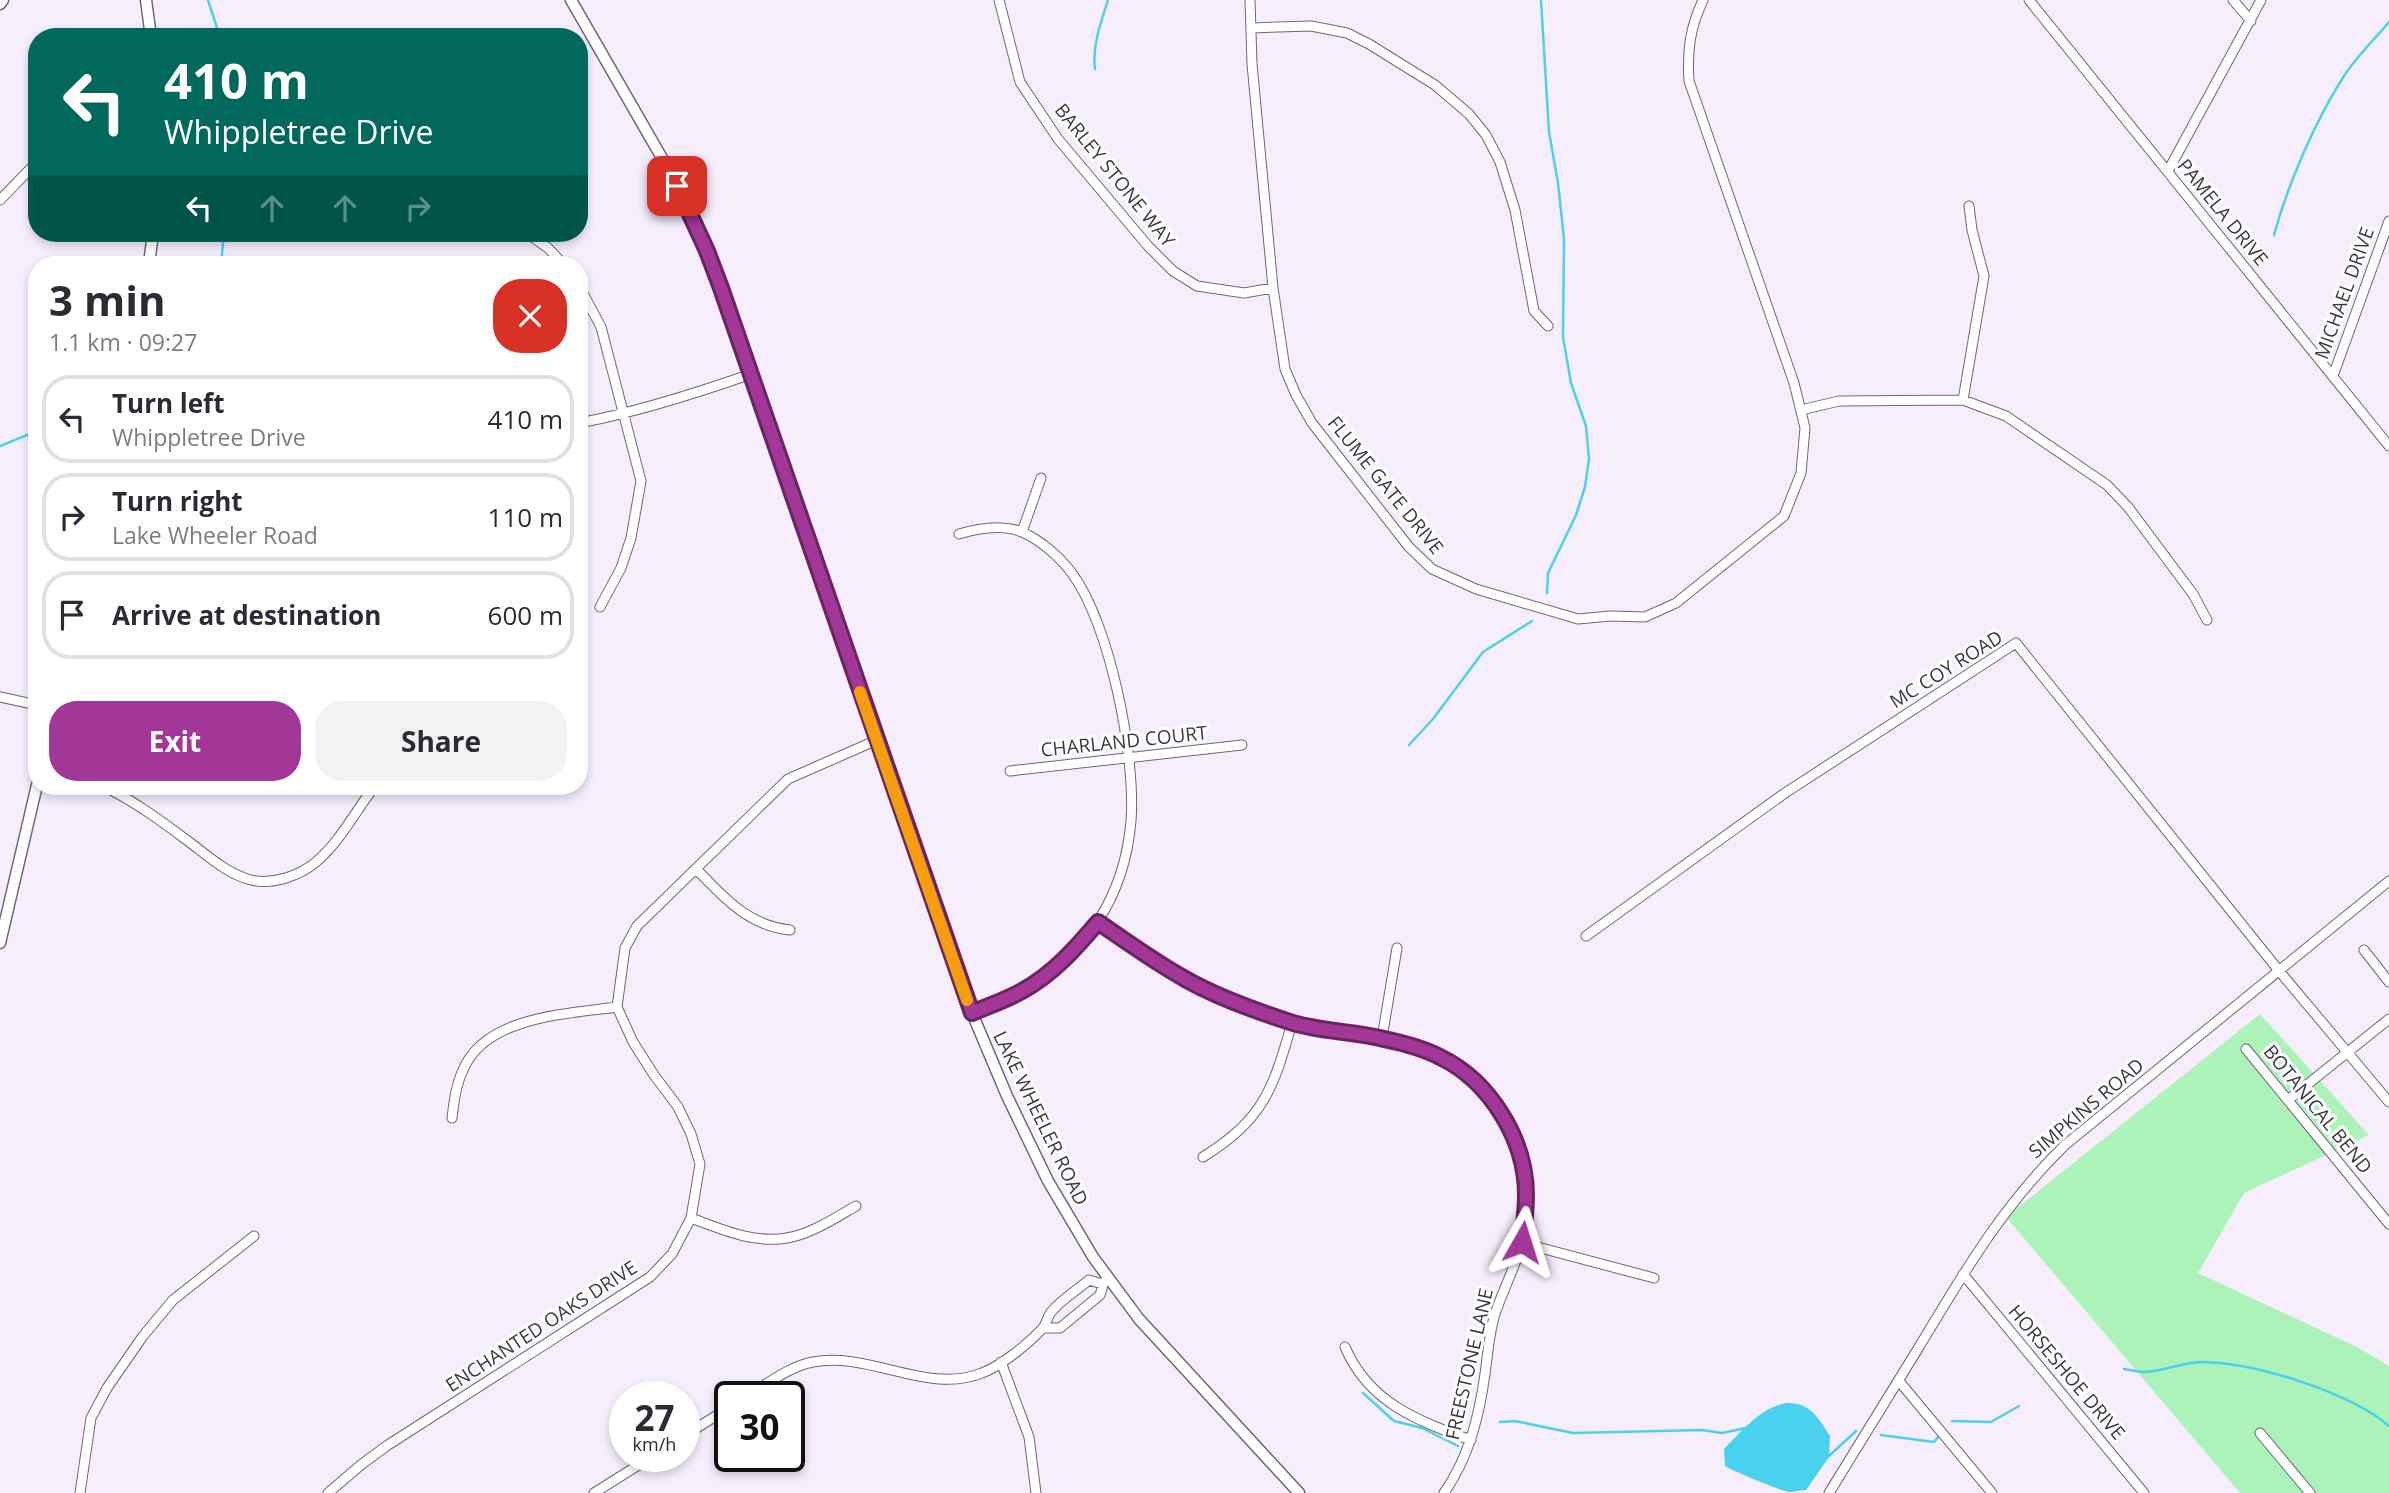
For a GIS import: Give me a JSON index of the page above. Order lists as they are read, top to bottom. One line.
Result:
{"streets":{"street":["BARLEY STONE WAY","PAMELA DRIVE","MICHAEL DRIVE","FLUME GATE DRIVE","MC COY ROAD","CHARLAND COURT","SIMPKINS ROAD","BOTANICAL BEND","LAKE WHEELER ROAD","ENCHANTED OAKS DRIVE","FREESTONE LANE","HORSESHOE DRIVE"]},"crossings":[["BARLEY STONE WAY","FLUME GATE DRIVE"],["PAMELA DRIVE","MICHAEL DRIVE"],["MC COY ROAD","SIMPKINS ROAD"],["SIMPKINS ROAD","HORSESHOE DRIVE"]],"page":{"turn":["410 m","Whippletree Drive"],"heading":["3 min","1.1 km · 09:27"],"list":[{"name":"Turn left","note":"Whippletree Drive","value":"410 m"},{"name":"Turn right","note":"Lake Wheeler Road","value":"110 m"},{"name":"Arrive at destination","value":"600 m"}],"buttons":["Exit","Share"],"speed":"27 km/h","limit":"30"}}
